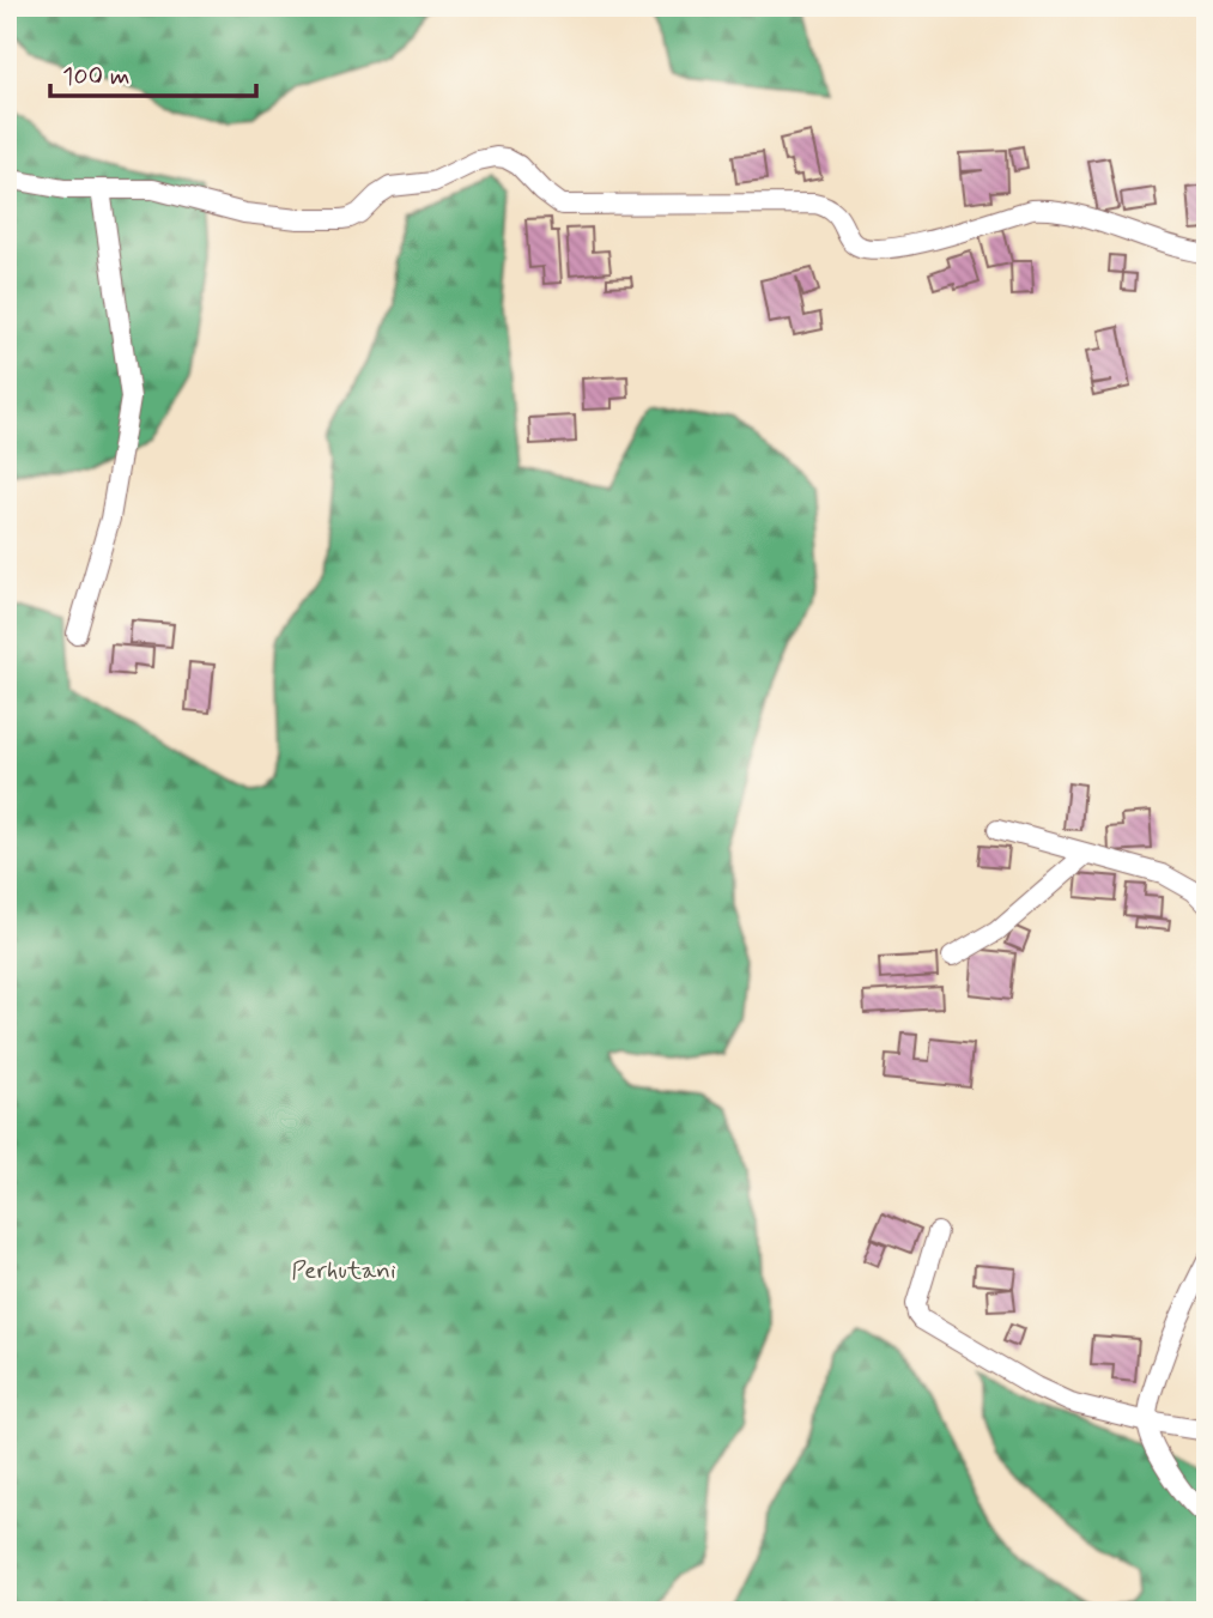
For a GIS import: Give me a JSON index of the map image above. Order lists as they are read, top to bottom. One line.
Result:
{"parks":["Perhutani"],"scale_bar":"100 m"}
